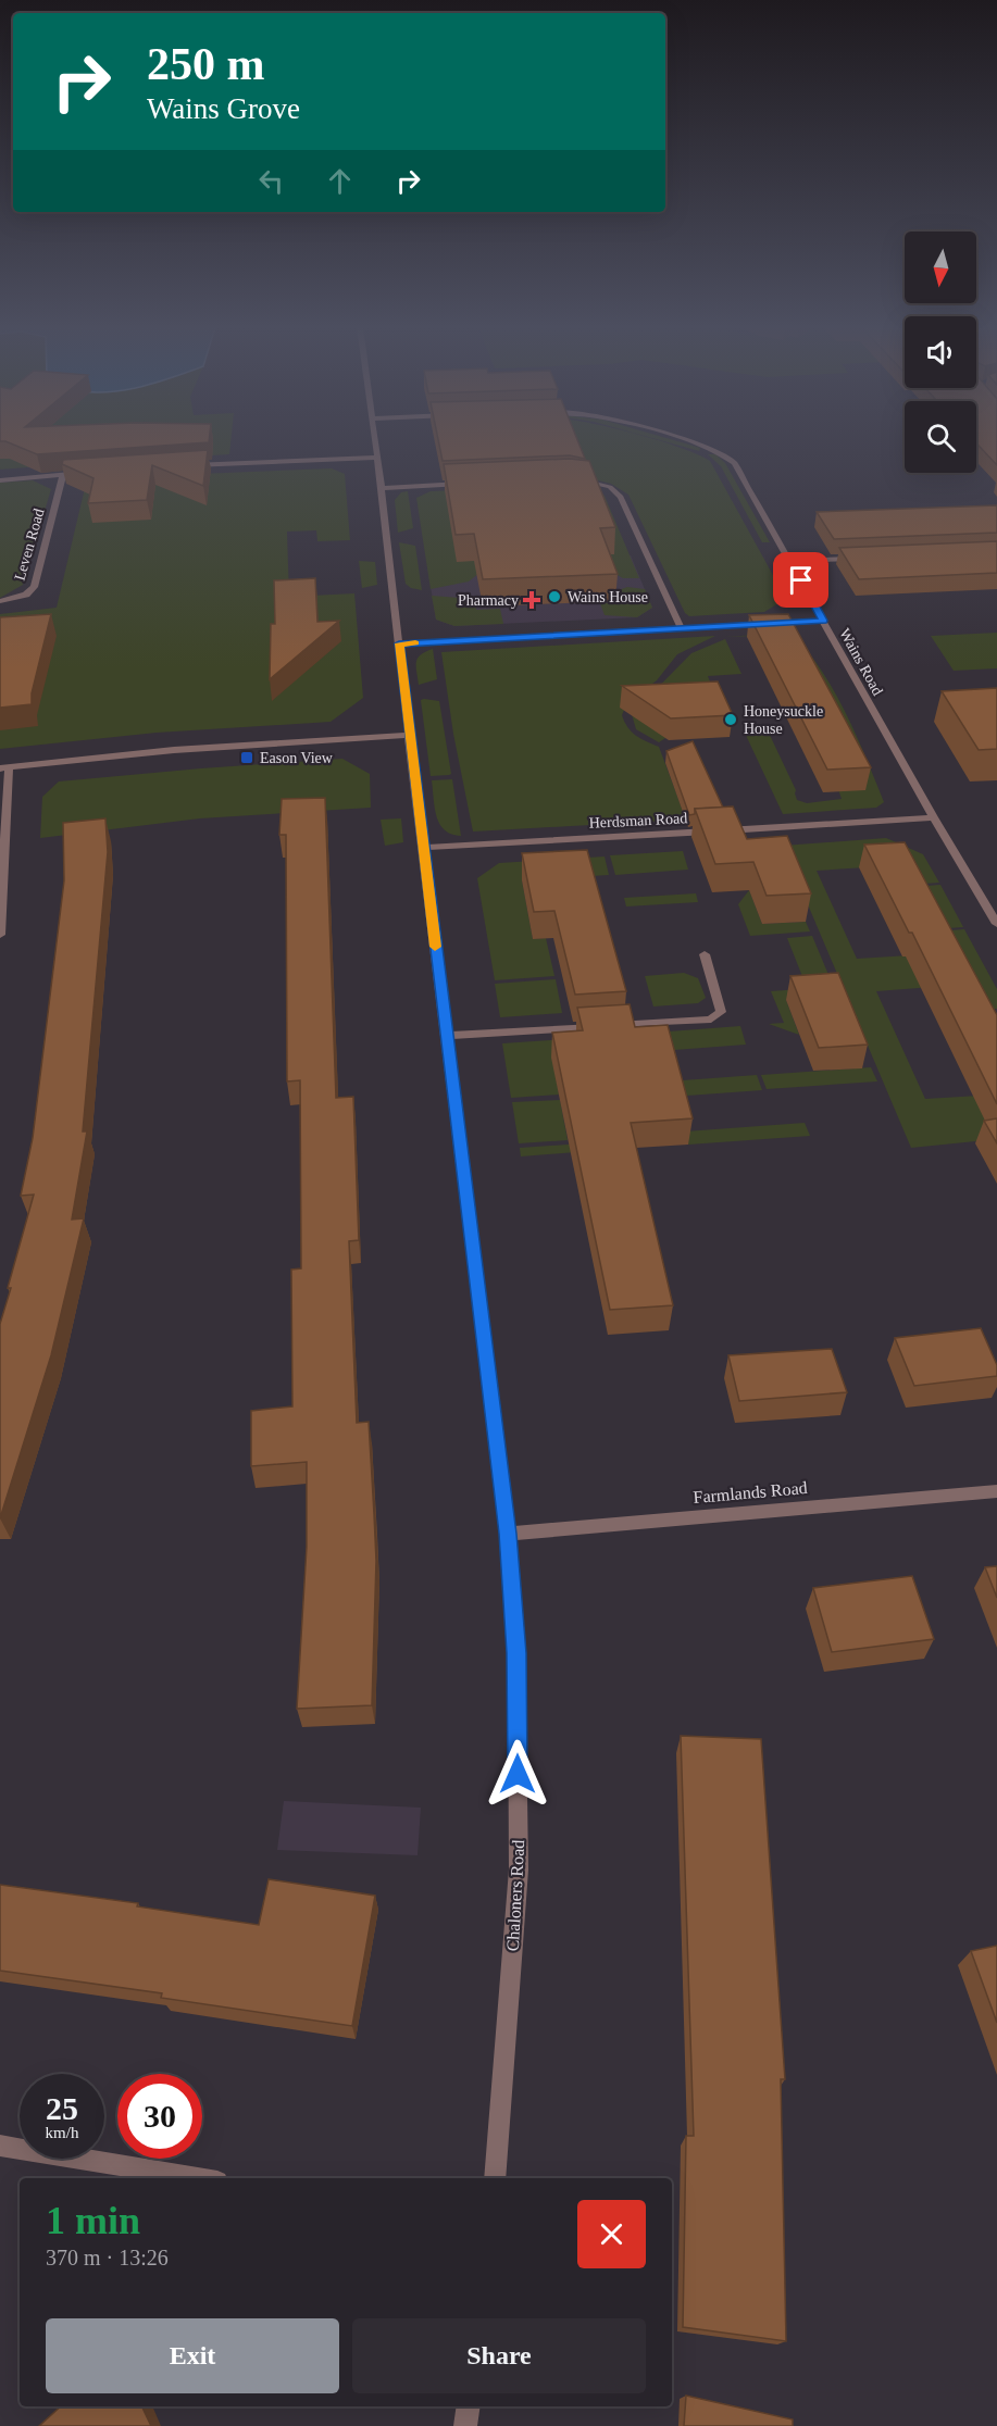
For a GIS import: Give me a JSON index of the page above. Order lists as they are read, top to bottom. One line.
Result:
{"streets":{"street":["Leven Road","Wains Road","Herdsman Road","Farmlands Road","Chaloners Road"]},"crossings":[["Wains Road","Herdsman Road"],["Herdsman Road","Chaloners Road"],["Farmlands Road","Chaloners Road"]],"places":{"other":["Wains House","Honeysuckle House"],"health":["Pharmacy"],"transit":["Eason View"]},"north":"bottom","page":{"turn":["250 m","Wains Grove"],"speed":"25 km/h","limit":"30","heading":["1 min","370 m · 13:26"],"buttons":["Exit","Share"]}}
